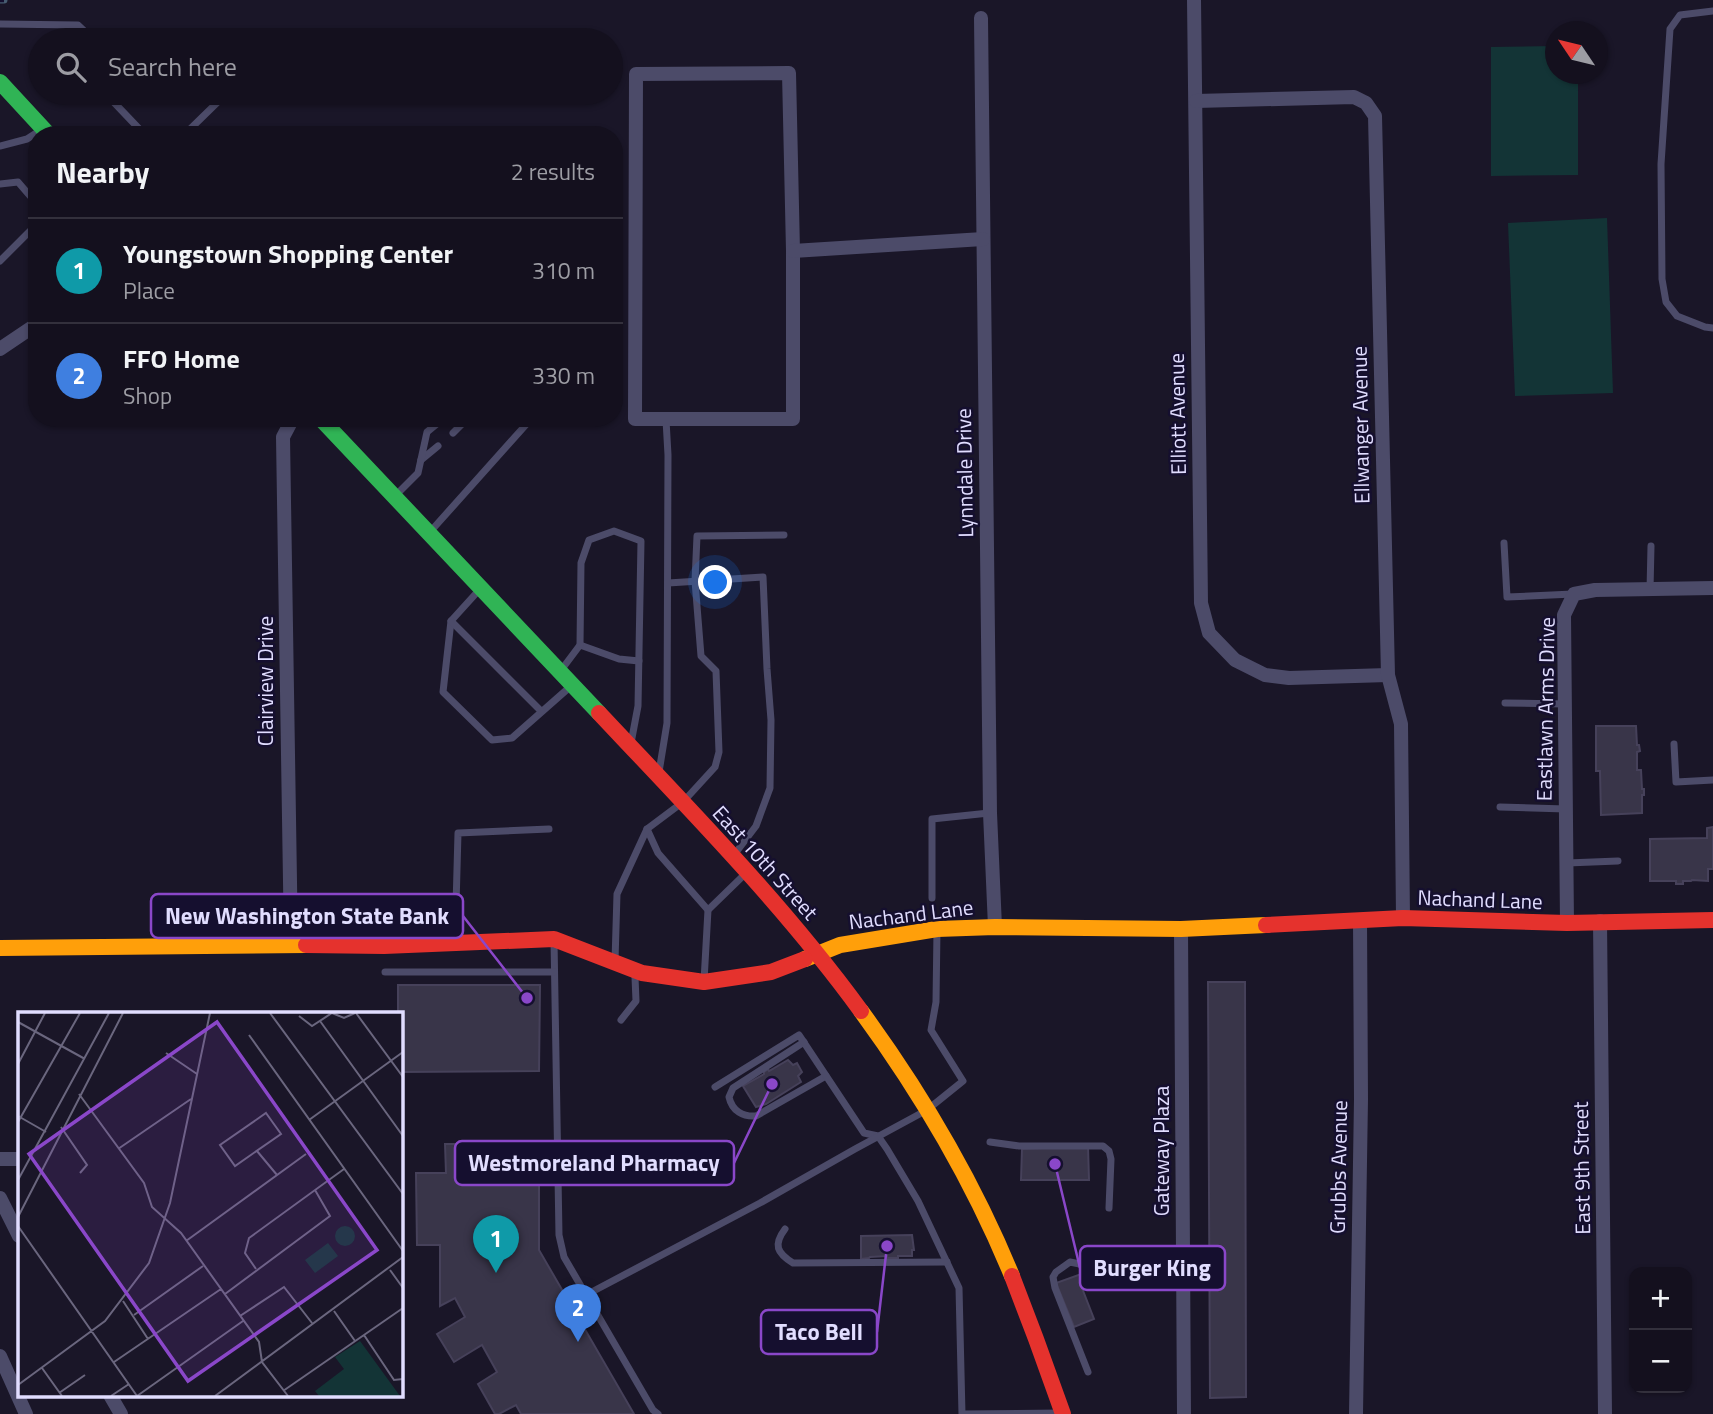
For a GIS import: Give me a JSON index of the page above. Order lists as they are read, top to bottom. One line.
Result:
{"streets":{"street":["Elliott Avenue","Ellwanger Avenue","Lynndale Drive","Clairview Drive","Eastlawn Arms Drive","East 10th Street","Nachand Lane","Gateway Plaza","Grubbs Avenue","East 9th Street"]},"crossings":[["Elliott Avenue","Ellwanger Avenue"],["Ellwanger Avenue","Nachand Lane"],["Lynndale Drive","Nachand Lane"],["Clairview Drive","Nachand Lane"],["Eastlawn Arms Drive","Nachand Lane"],["East 10th Street","Nachand Lane"],["Nachand Lane","Gateway Plaza"],["Nachand Lane","Grubbs Avenue"],["Nachand Lane","East 9th Street"]],"places":["New Washington State Bank","Westmoreland Pharmacy","Burger King","Taco Bell"],"north":"top left","page":{"search":"Search here","heading":["Nearby","2 results"],"list":[{"mark":"1","name":"Youngstown Shopping Center","note":"Place","value":"310 m"},{"mark":"2","name":"FFO Home","note":"Shop","value":"330 m"}],"pins":["1","2"],"map_buttons":["+","−"]}}
